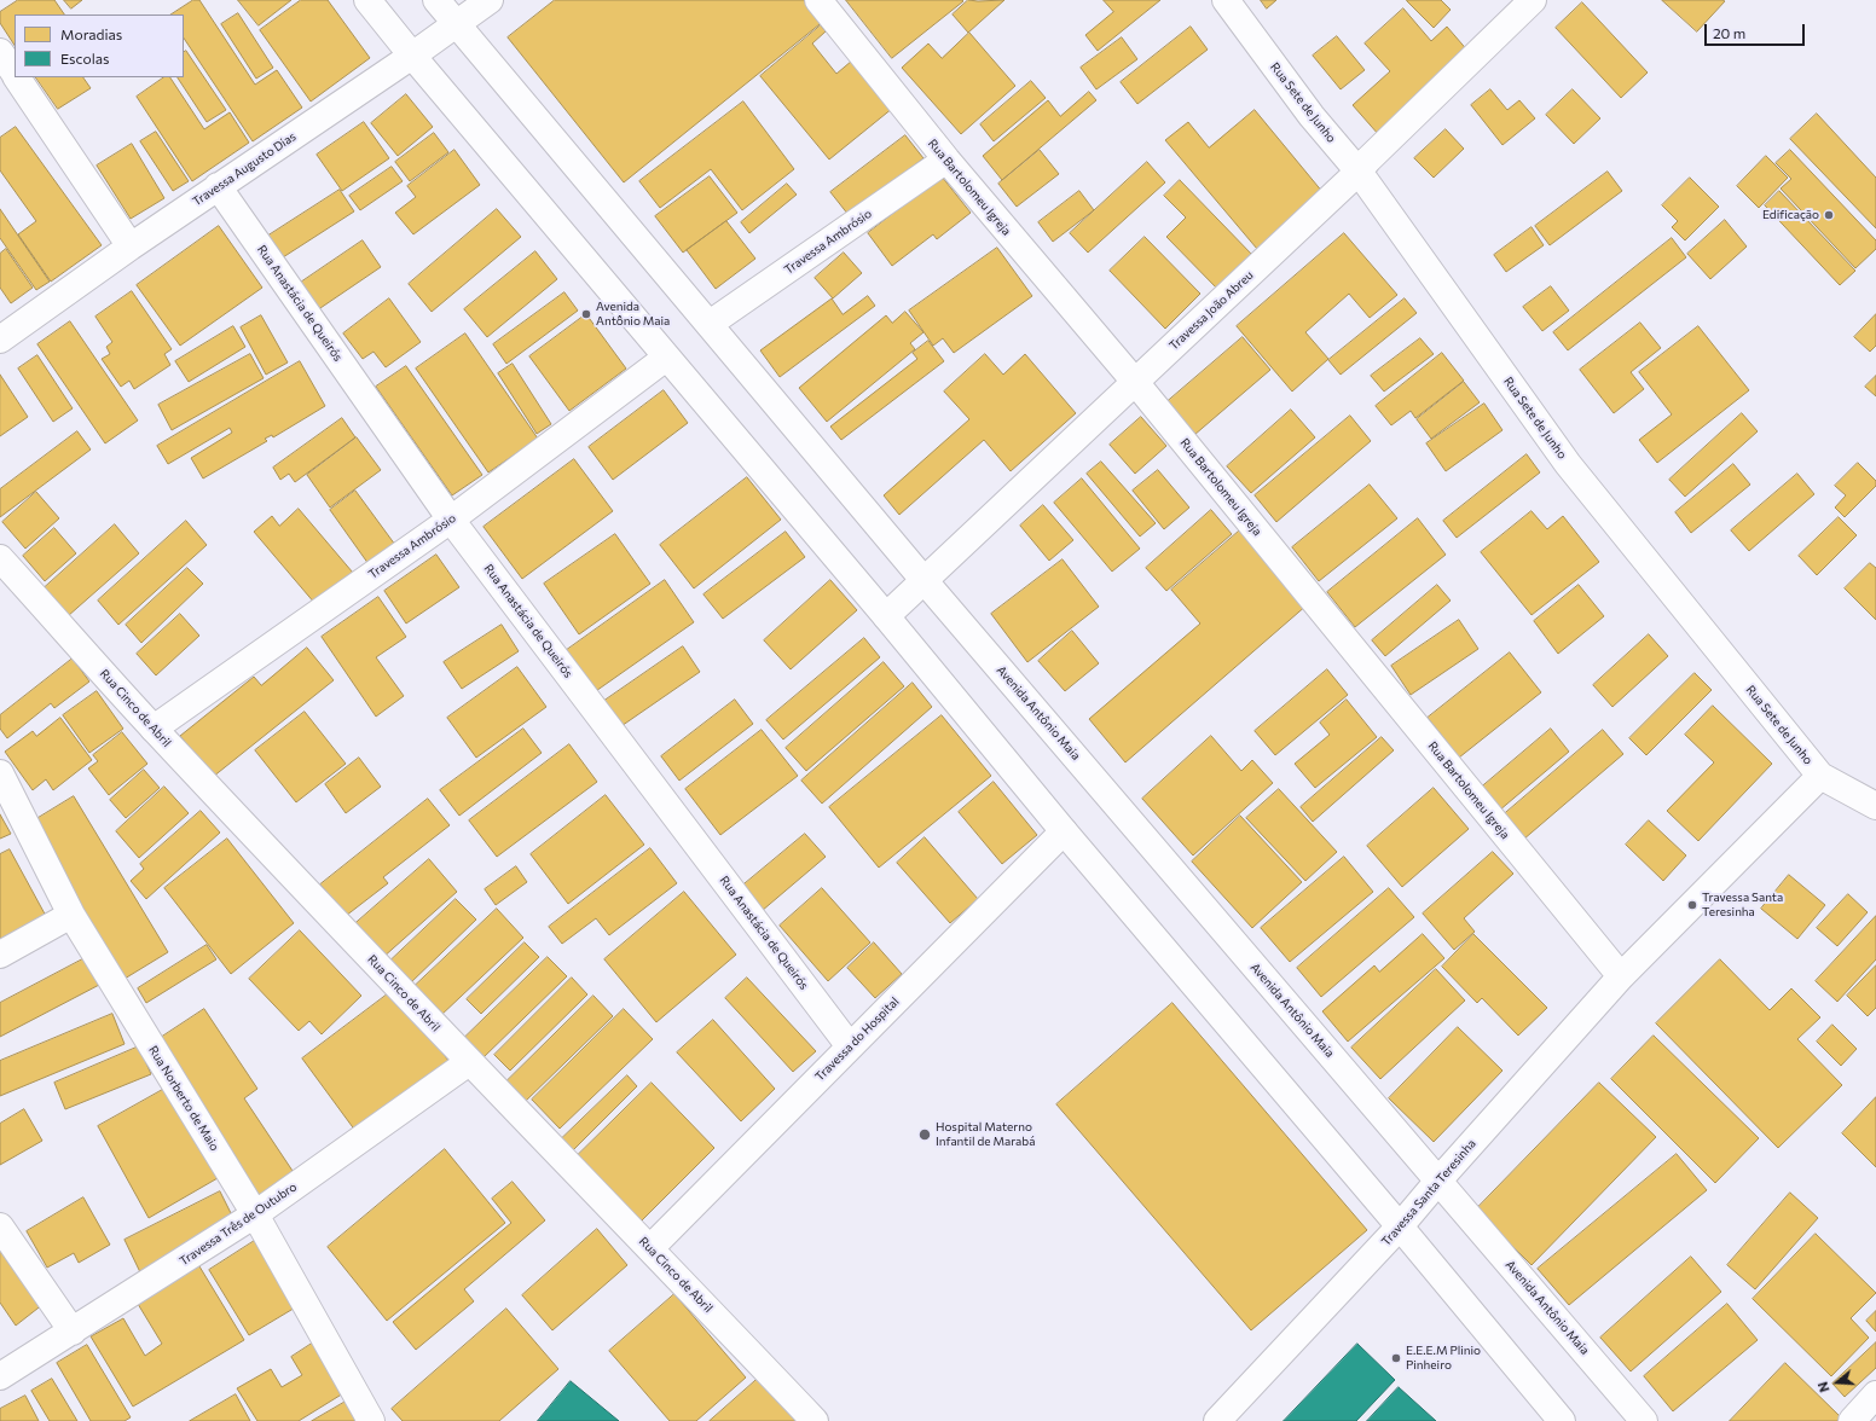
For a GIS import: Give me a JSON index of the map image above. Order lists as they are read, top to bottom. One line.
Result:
{"streets":{"street":["Rua Sete de Junho","Travessa Augusto Dias","Rua Bartolomeu Igreja","Travessa Ambrósio","Rua Anastácia de Queirós","Travessa João Abreu","Rua Cinco de Abril","Avenida Antônio Maia","Travessa do Hospital","Rua Norberto de Maio","Travessa Santa Teresinha","Travessa Três de Outubro"]},"crossings":[["Rua Sete de Junho","Travessa João Abreu"],["Rua Sete de Junho","Travessa Santa Teresinha"],["Travessa Augusto Dias","Rua Anastácia de Queirós"],["Travessa Augusto Dias","Avenida Antônio Maia"],["Rua Bartolomeu Igreja","Travessa Ambrósio"],["Rua Bartolomeu Igreja","Travessa João Abreu"],["Rua Bartolomeu Igreja","Travessa Santa Teresinha"],["Travessa Ambrósio","Rua Anastácia de Queirós"],["Travessa Ambrósio","Rua Cinco de Abril"],["Travessa Ambrósio","Avenida Antônio Maia"],["Rua Anastácia de Queirós","Travessa do Hospital"],["Travessa João Abreu","Avenida Antônio Maia"],["Rua Cinco de Abril","Travessa do Hospital"],["Rua Cinco de Abril","Travessa Três de Outubro"],["Avenida Antônio Maia","Travessa Santa Teresinha"],["Rua Norberto de Maio","Travessa Três de Outubro"]],"places":["Edificação","Avenida Antônio Maia","Travessa Santa Teresinha","Hospital Materno Infantil de Marabá","E.E.E.M Plinio Pinheiro"],"legend":["Moradias","Escolas"],"scale_bar":"20 m","north":"left"}
